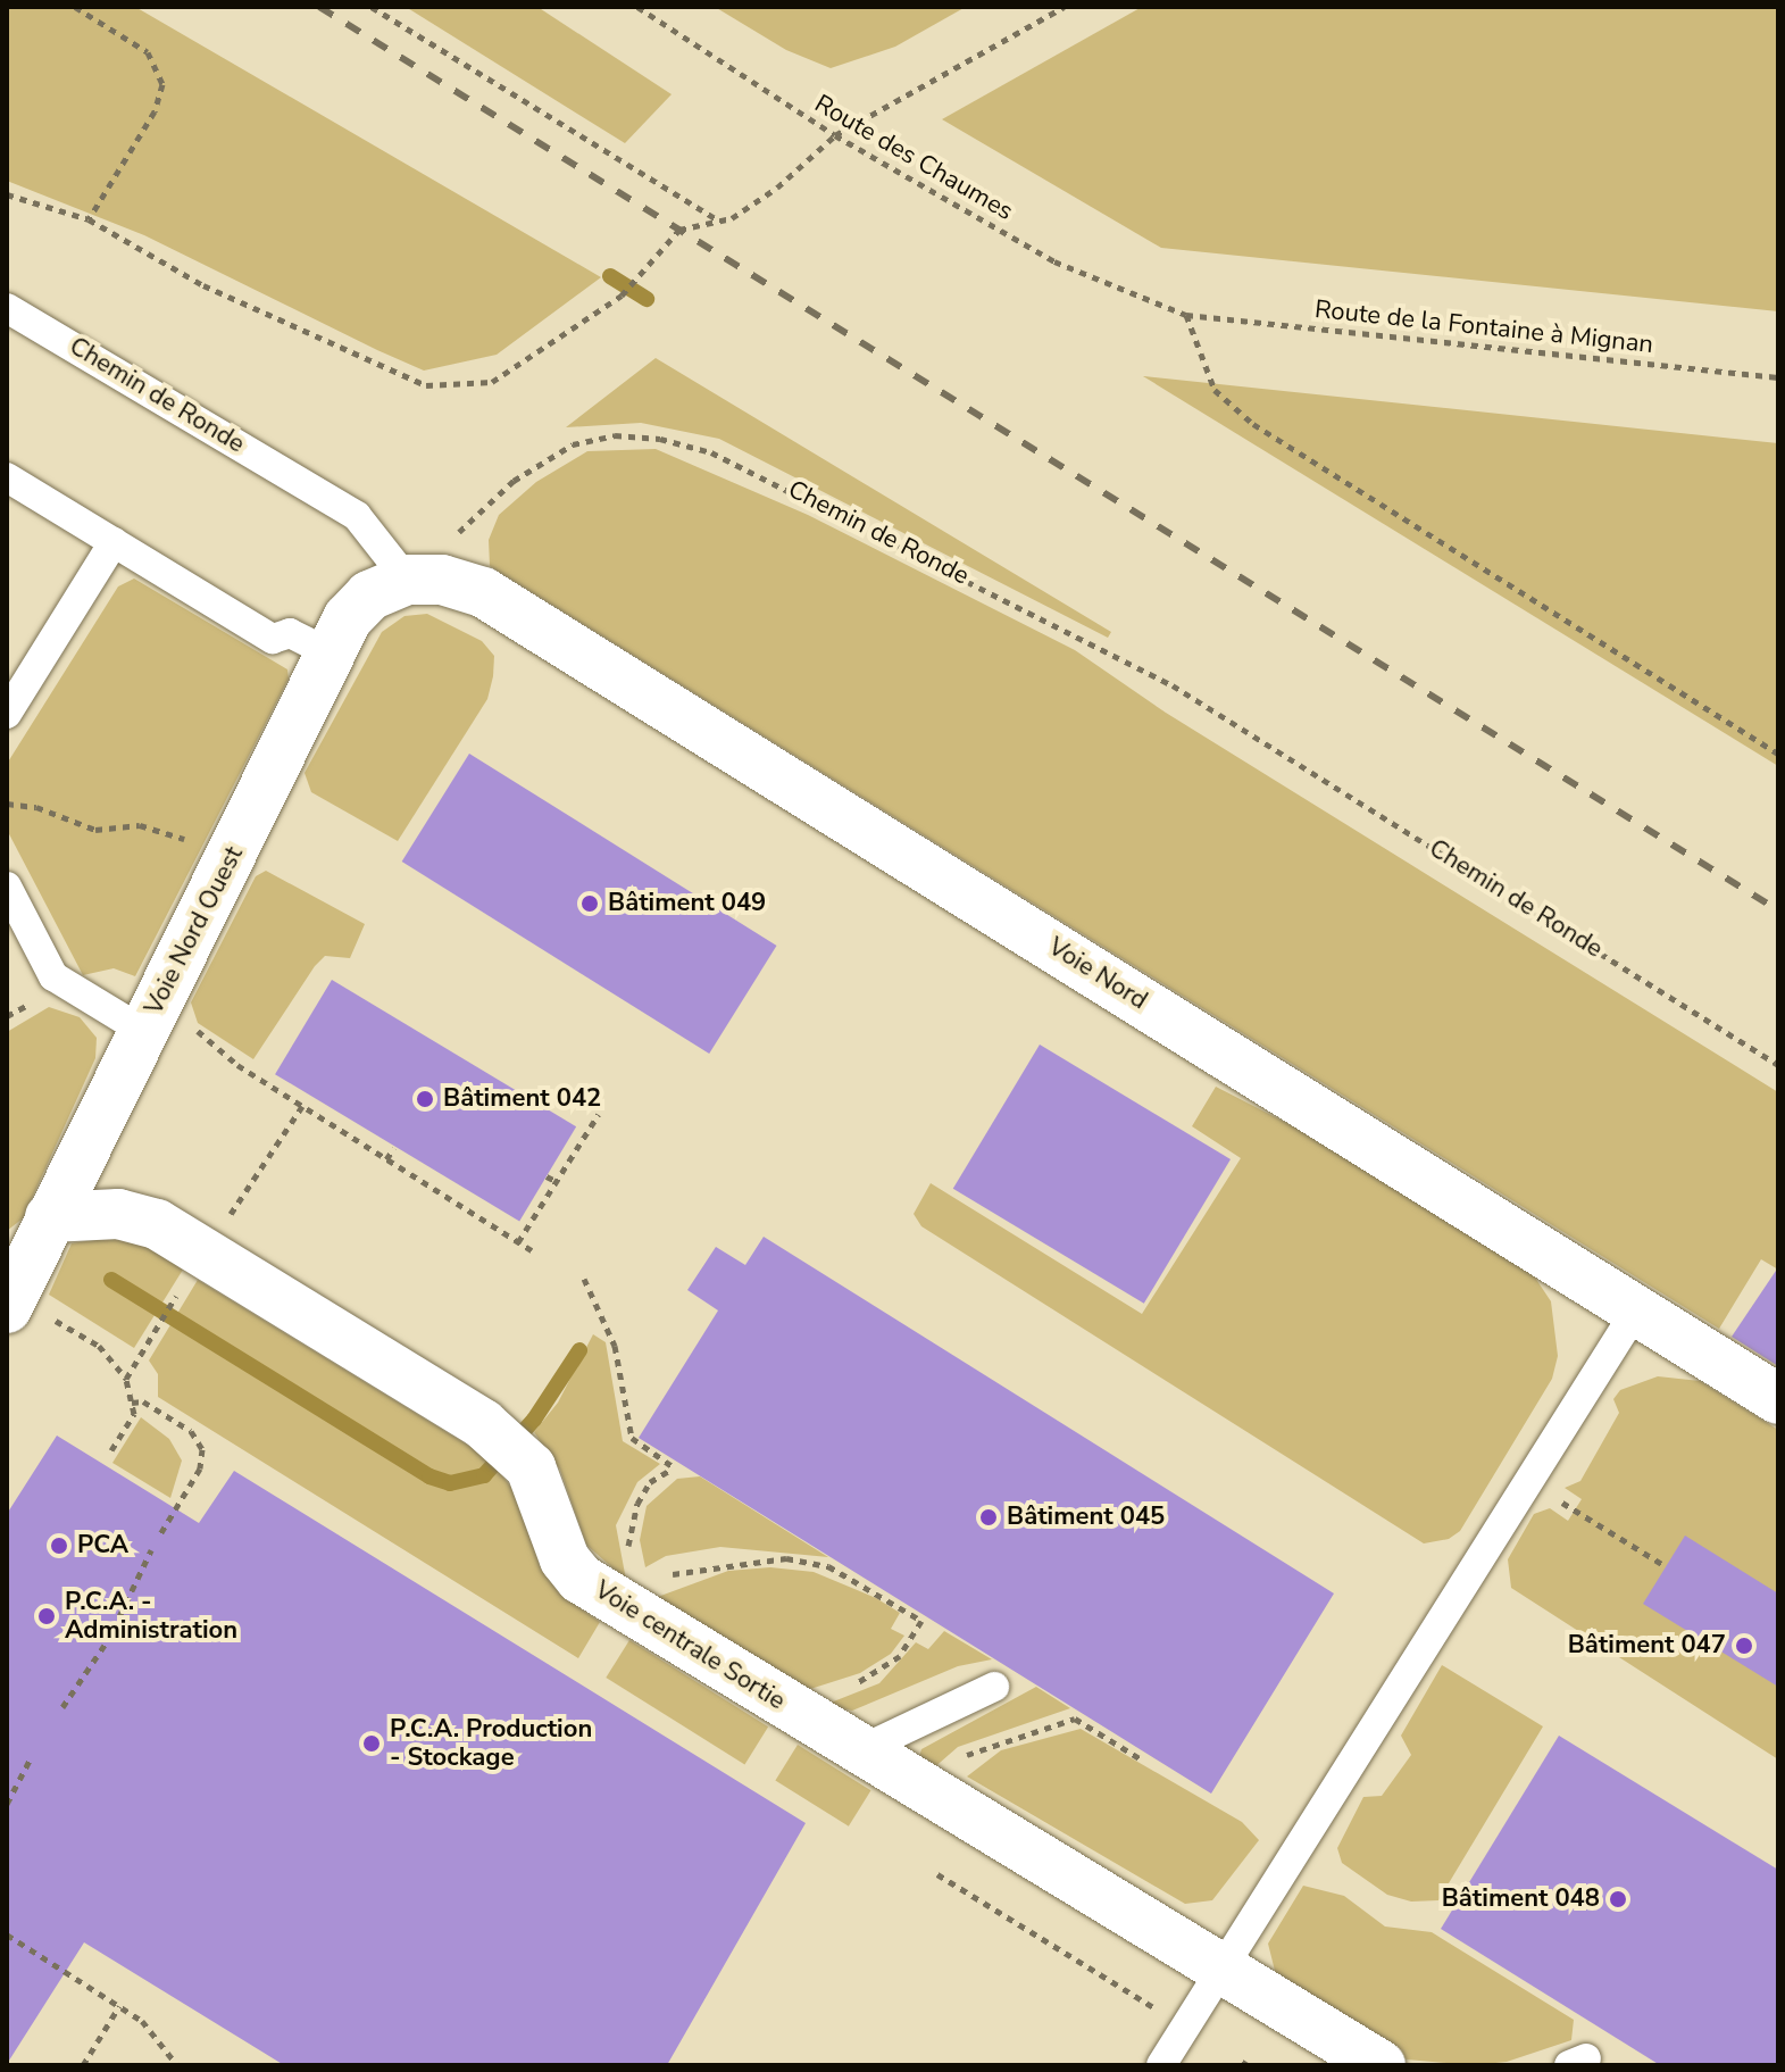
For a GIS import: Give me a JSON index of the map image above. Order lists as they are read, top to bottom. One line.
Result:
{"streets":{"street":["Voie Nord Ouest","Voie Nord","Voie centrale Sortie"],"lane":["Chemin de Ronde"],"path":["Route des Chaumes","Route de la Fontaine à Mignan"]},"crossings":[["Route des Chaumes","Route de la Fontaine à Mignan"],["Chemin de Ronde","Voie Nord Ouest"],["Chemin de Ronde","Voie Nord"],["Voie Nord Ouest","Voie Nord"],["Voie Nord Ouest","Voie centrale Sortie"]],"places":["Bâtiment 049","Bâtiment 042","Bâtiment 045","PCA","P.C.A. - Administration","Bâtiment 047","P.C.A. Production - Stockage","Bâtiment 048"]}
